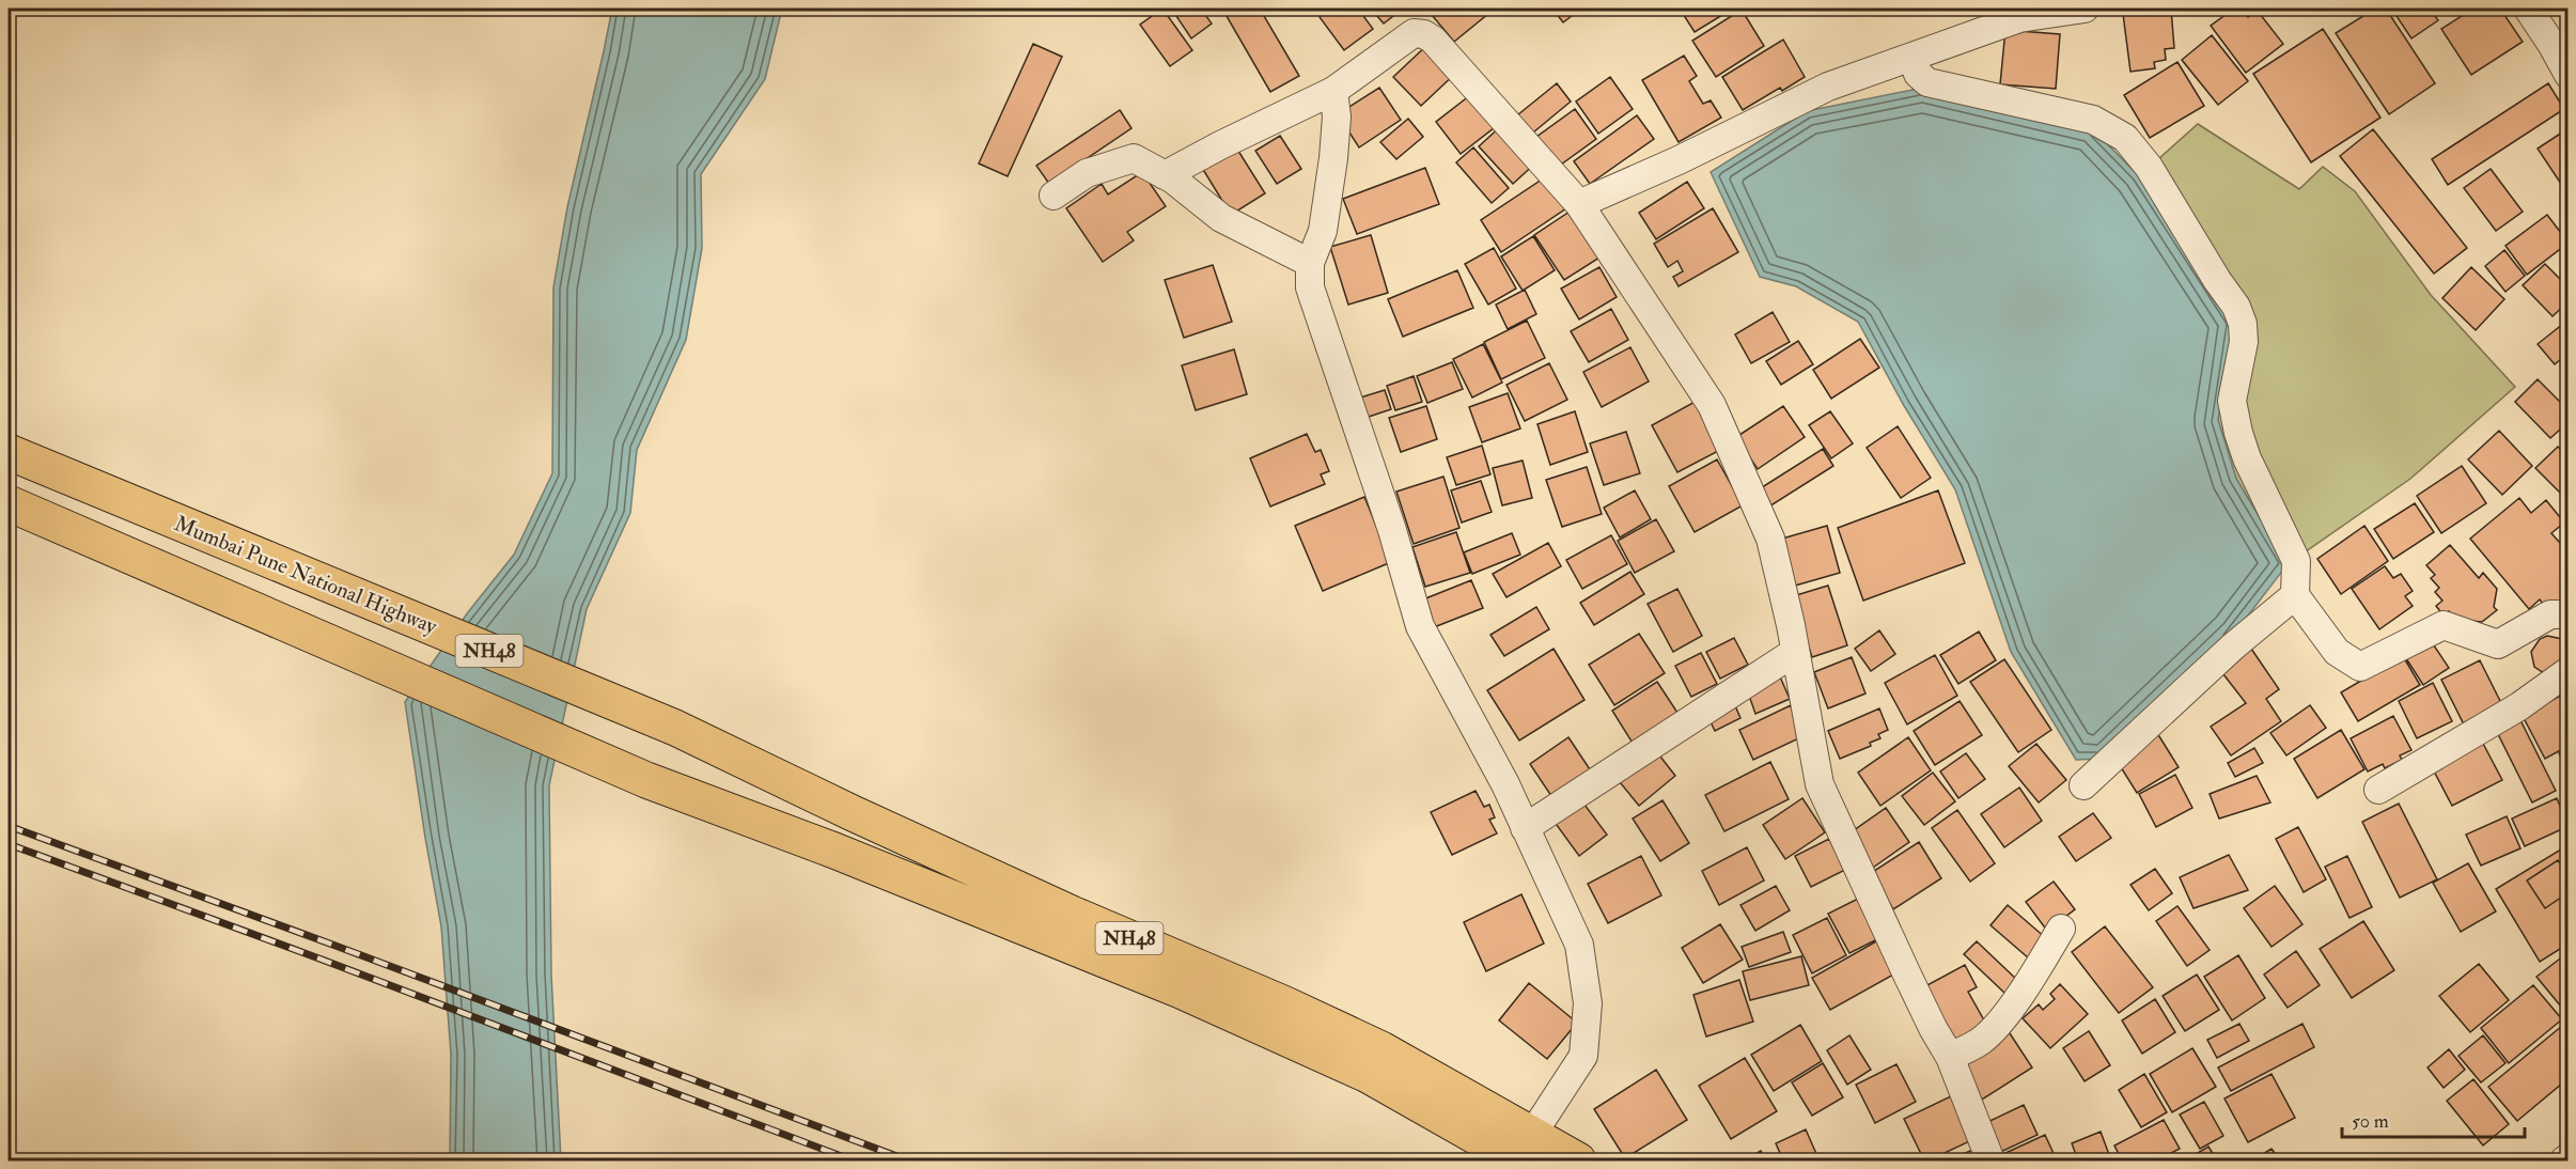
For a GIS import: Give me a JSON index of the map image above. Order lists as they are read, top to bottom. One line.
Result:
{"streets":{"highway":["Mumbai Pune National Highway","NH48"]},"crossings":[["Mumbai Pune National Highway","NH48"]],"scale_bar":"50 m"}
